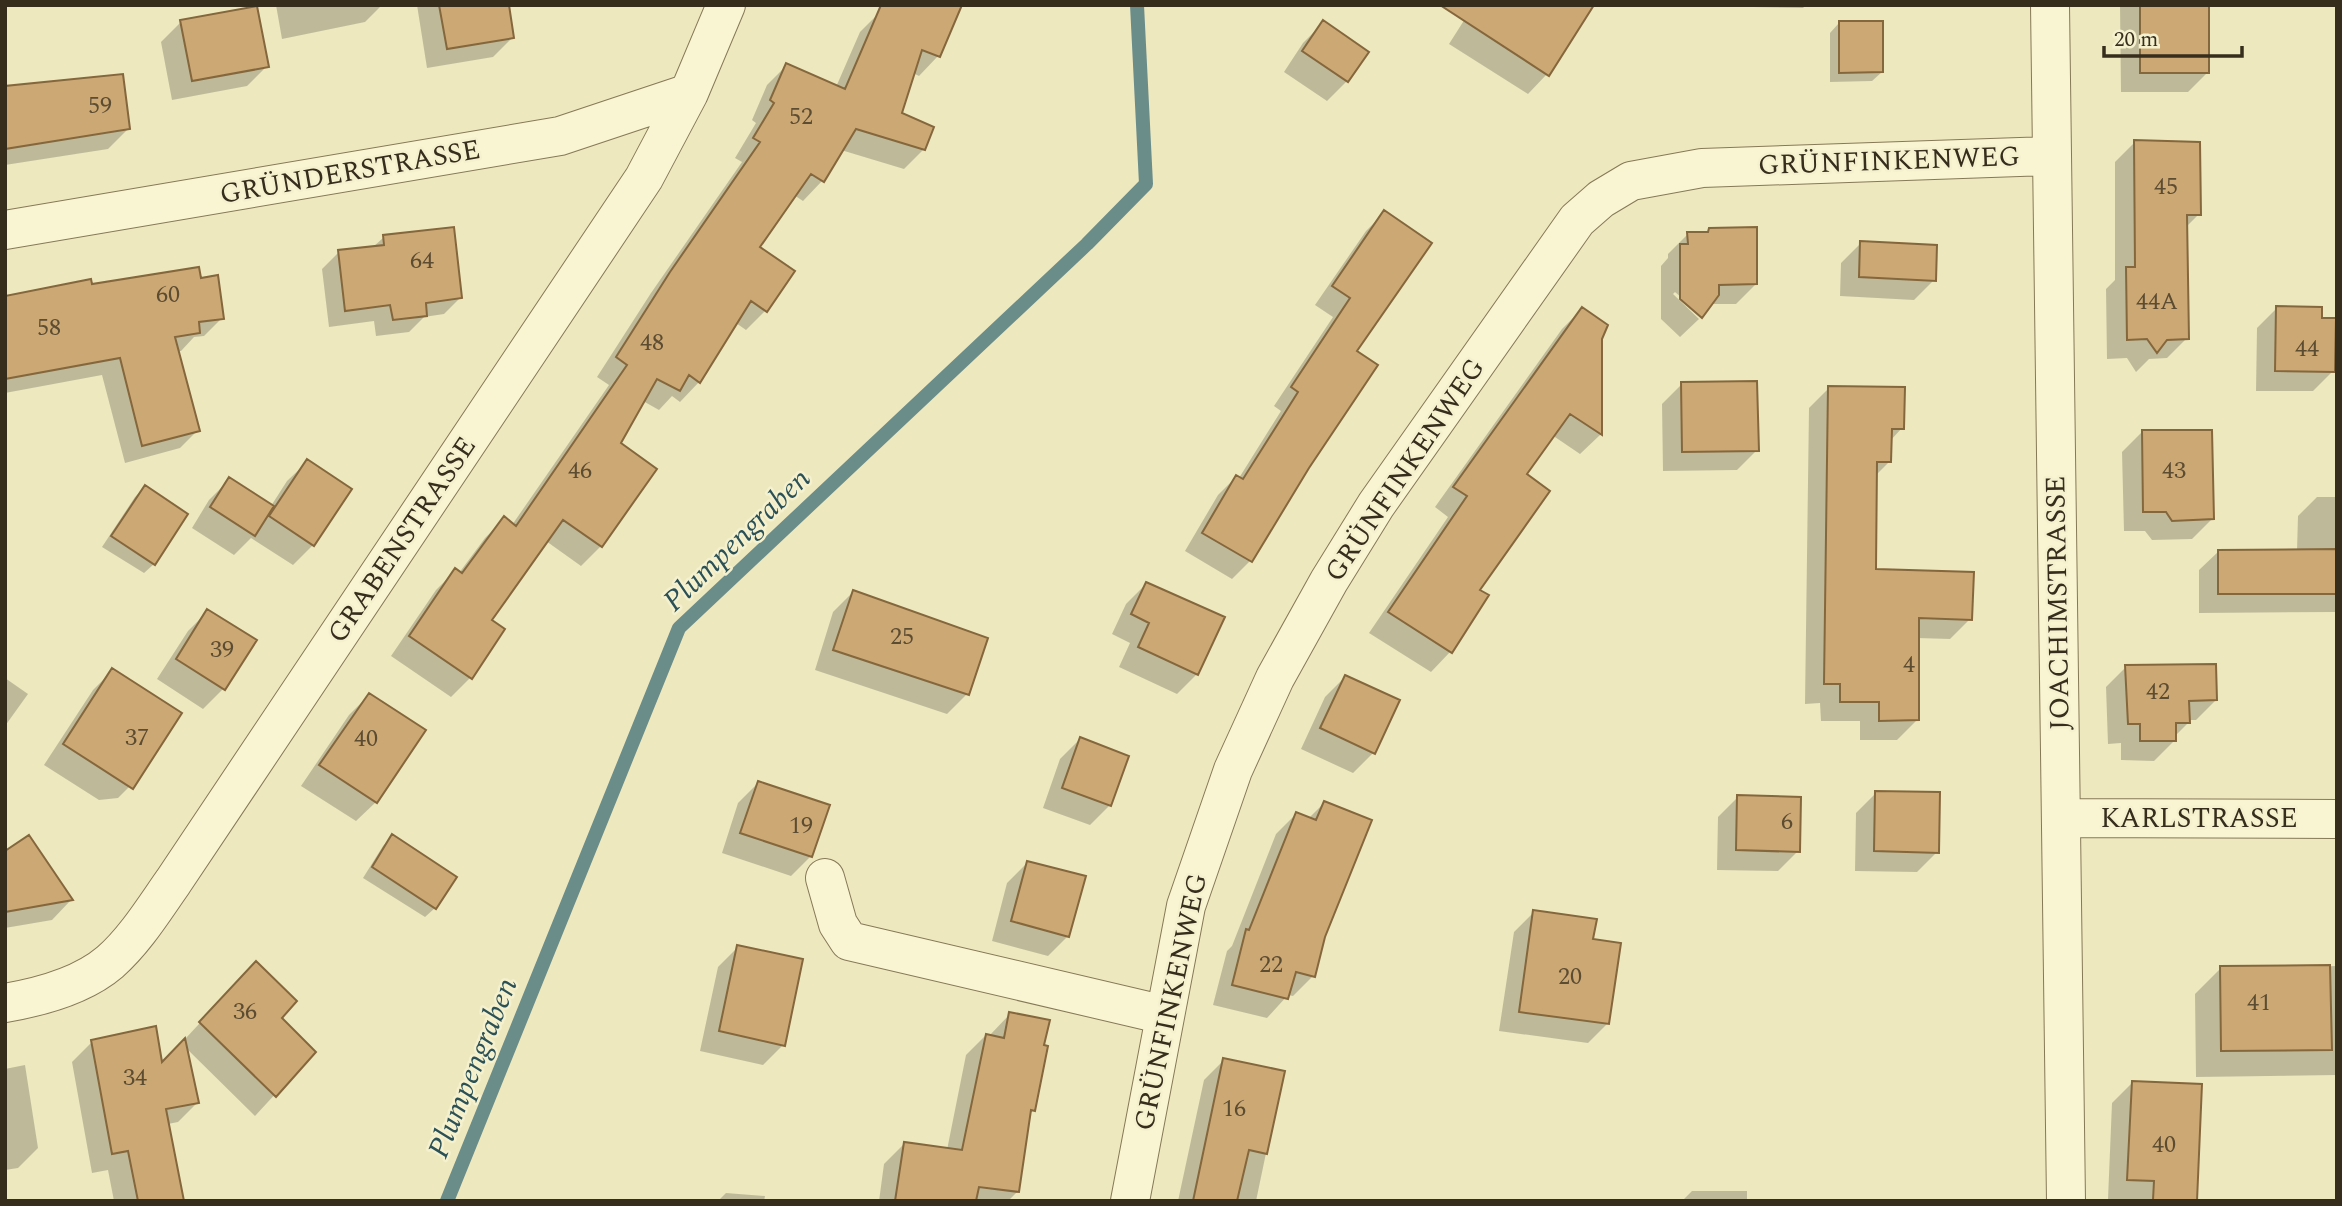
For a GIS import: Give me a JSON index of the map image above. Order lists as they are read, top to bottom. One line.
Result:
{"streets":{"street":["GRÜNFINKENWEG","GRÜNDERSTRASSE","GRABENSTRASSE","JOACHIMSTRASSE","KARLSTRASSE"]},"crossings":[["GRÜNFINKENWEG","JOACHIMSTRASSE"],["GRÜNDERSTRASSE","GRABENSTRASSE"],["JOACHIMSTRASSE","KARLSTRASSE"]],"water":["Plumpengraben"],"house_numbers":["59","52","45","64","60","44A","58","48","44","46","43","25","39","4","42","37","40","6","19","22","20","41","36","34","16","40"],"scale_bar":"20 m"}
